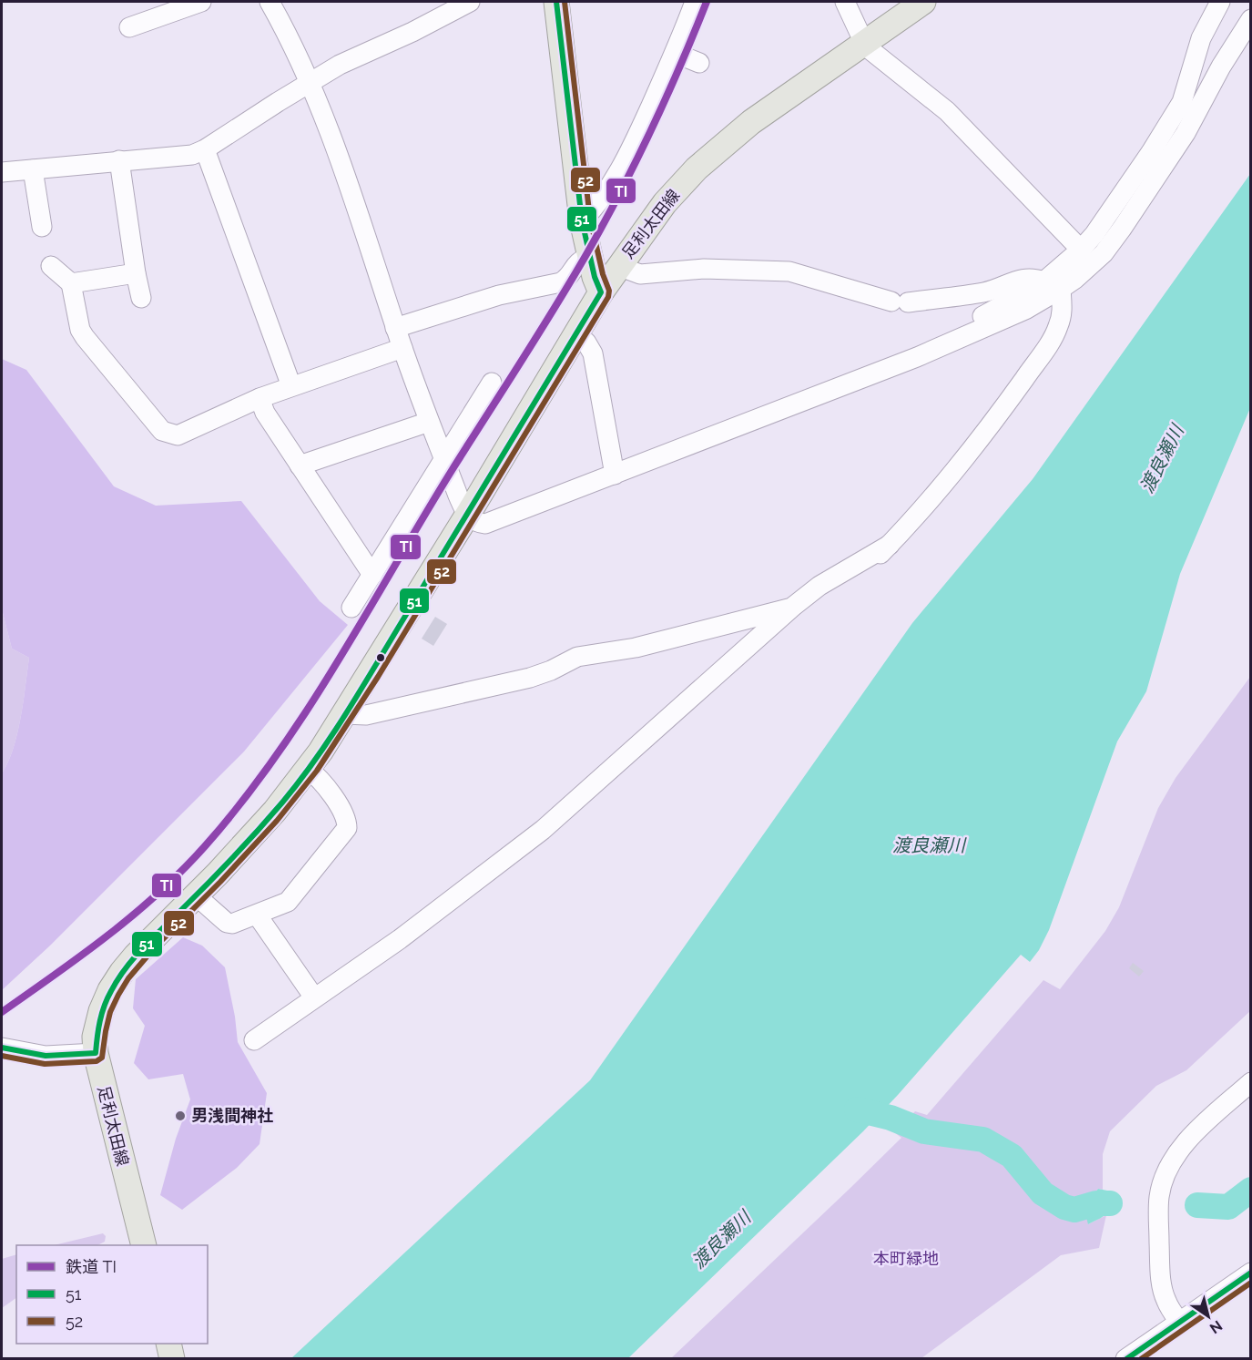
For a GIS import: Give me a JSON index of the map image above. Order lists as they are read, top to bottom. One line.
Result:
{"streets":{"main road":["足利太田線"]},"water":["渡良瀬川"],"parks":["本町緑地"],"places":["男浅間神社"],"lines":["rail line TI","transit line 51","transit line 52"],"legend":["鉄道 TI","51","52"],"north":"bottom right"}
